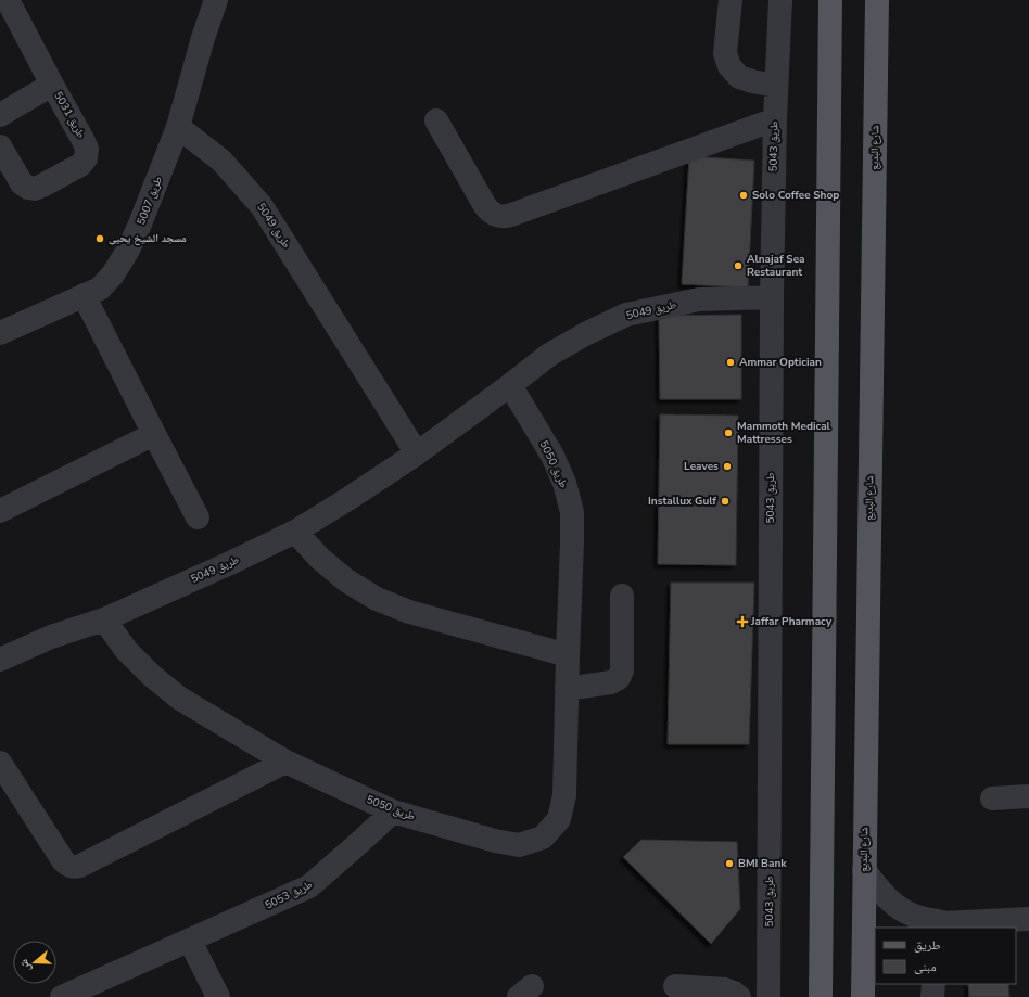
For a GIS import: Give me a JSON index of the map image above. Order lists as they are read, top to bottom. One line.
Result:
{"streets":{"main road":["شارع البديع"],"street":["طريق 5031","طريق 5043","طريق 5007","طريق 5049","طريق 5050","طريق 5053"]},"crossings":[["طريق 5043","طريق 5049"],["طريق 5007","طريق 5049"],["طريق 5049","طريق 5050"],["طريق 5050","طريق 5053"]],"places":{"other":["Solo Coffee Shop","مسجد الشيخ يحيى","Alnajaf Sea Restaurant","Ammar Optician","Mammoth Medical Mattresses","Leaves","Installux Gulf","BMI Bank"],"health":["Jaffar Pharmacy"]},"legend":["طريق","مبنى"],"north":"left"}
